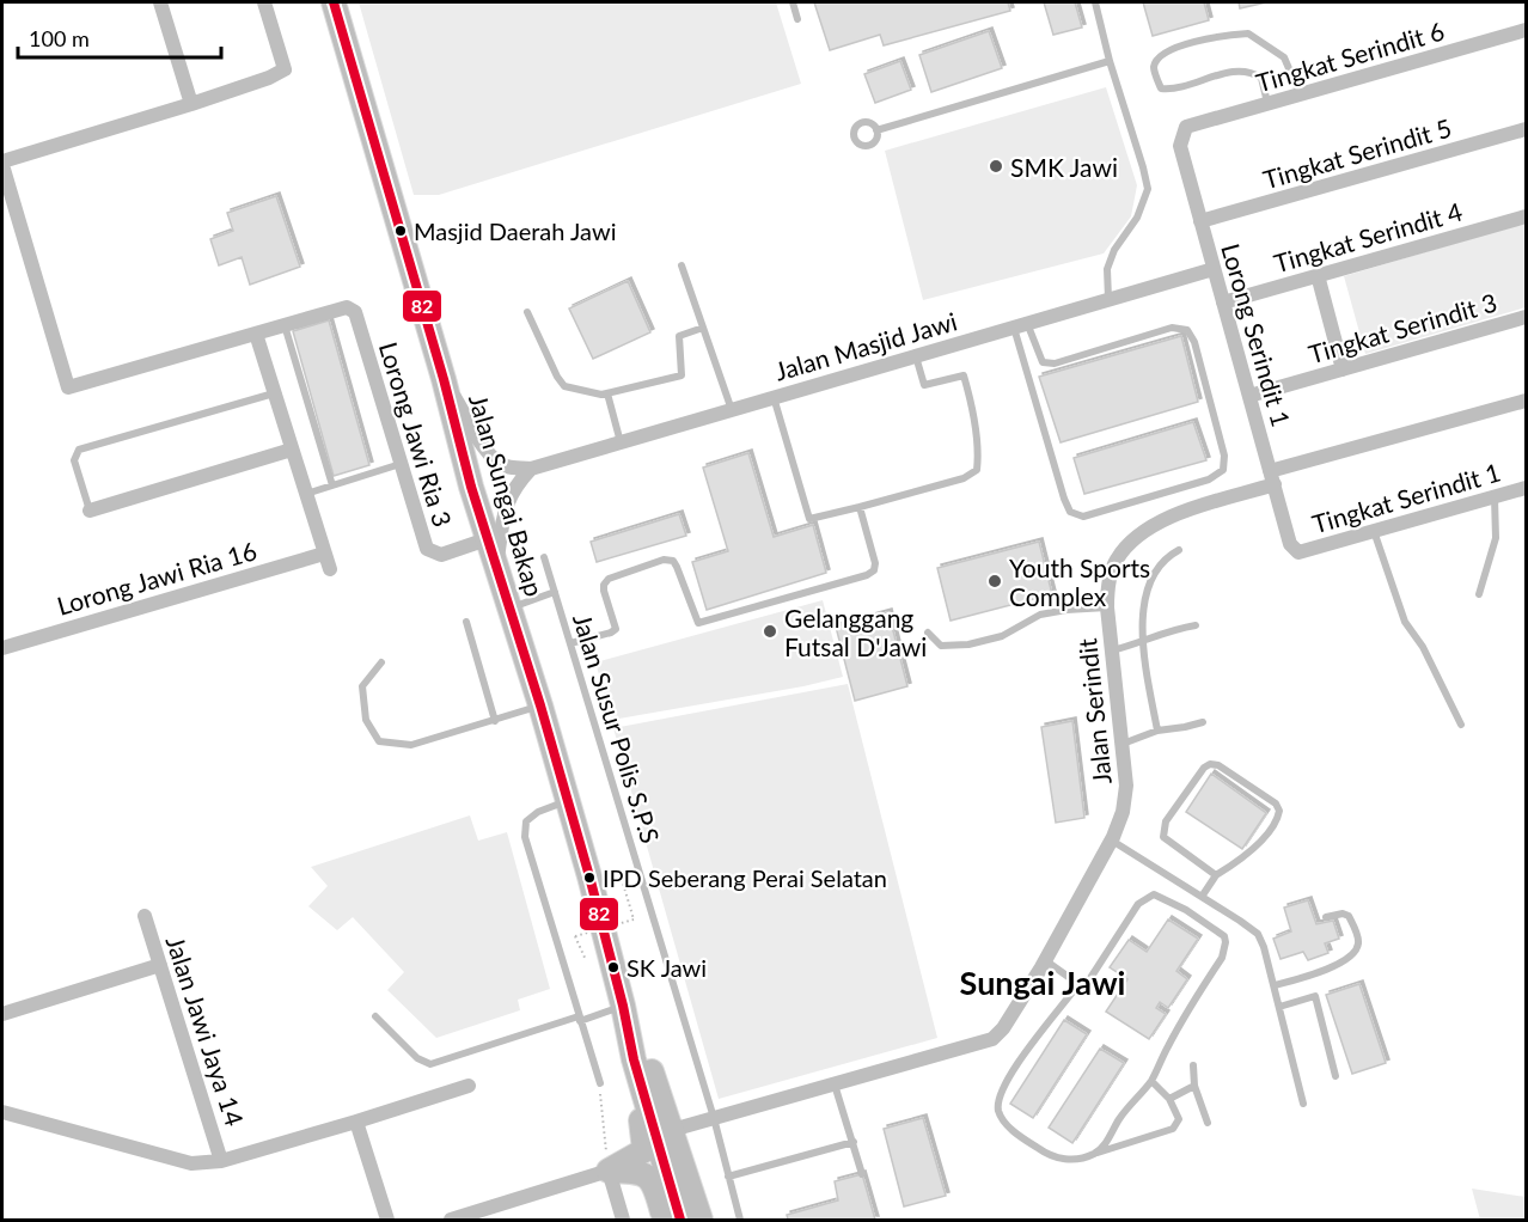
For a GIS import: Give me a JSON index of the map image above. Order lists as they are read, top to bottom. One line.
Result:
{"streets":{"highway":["Jalan Sungai Bakap"],"street":["Tingkat Serindit 6","Tingkat Serindit 5","Tingkat Serindit 4","Tingkat Serindit 3","Lorong Serindit 1","Jalan Masjid Jawi","Lorong Jawi Ria 3","Tingkat Serindit 1","Lorong Jawi Ria 16","Jalan Serindit","Jalan Jawi Jaya 14"],"lane":["Jalan Susur Polis S.P.S"]},"crossings":[["Tingkat Serindit 6","Lorong Serindit 1"],["Tingkat Serindit 5","Lorong Serindit 1"],["Tingkat Serindit 4","Lorong Serindit 1"],["Tingkat Serindit 3","Lorong Serindit 1"],["Lorong Serindit 1","Jalan Masjid Jawi"],["Lorong Serindit 1","Tingkat Serindit 1"],["Lorong Serindit 1","Jalan Serindit"],["Jalan Masjid Jawi","Jalan Sungai Bakap"],["Lorong Jawi Ria 3","Jalan Sungai Bakap"],["Jalan Sungai Bakap","Jalan Serindit"],["Jalan Serindit","Jalan Susur Polis S.P.S"]],"districts":["Sungai Jawi"],"places":["SMK Jawi","Masjid Daerah Jawi","Youth Sports Complex","Gelanggang Futsal D'Jawi","IPD Seberang Perai Selatan","SK Jawi"],"lines":["transit line 82"],"scale_bar":"100 m"}
